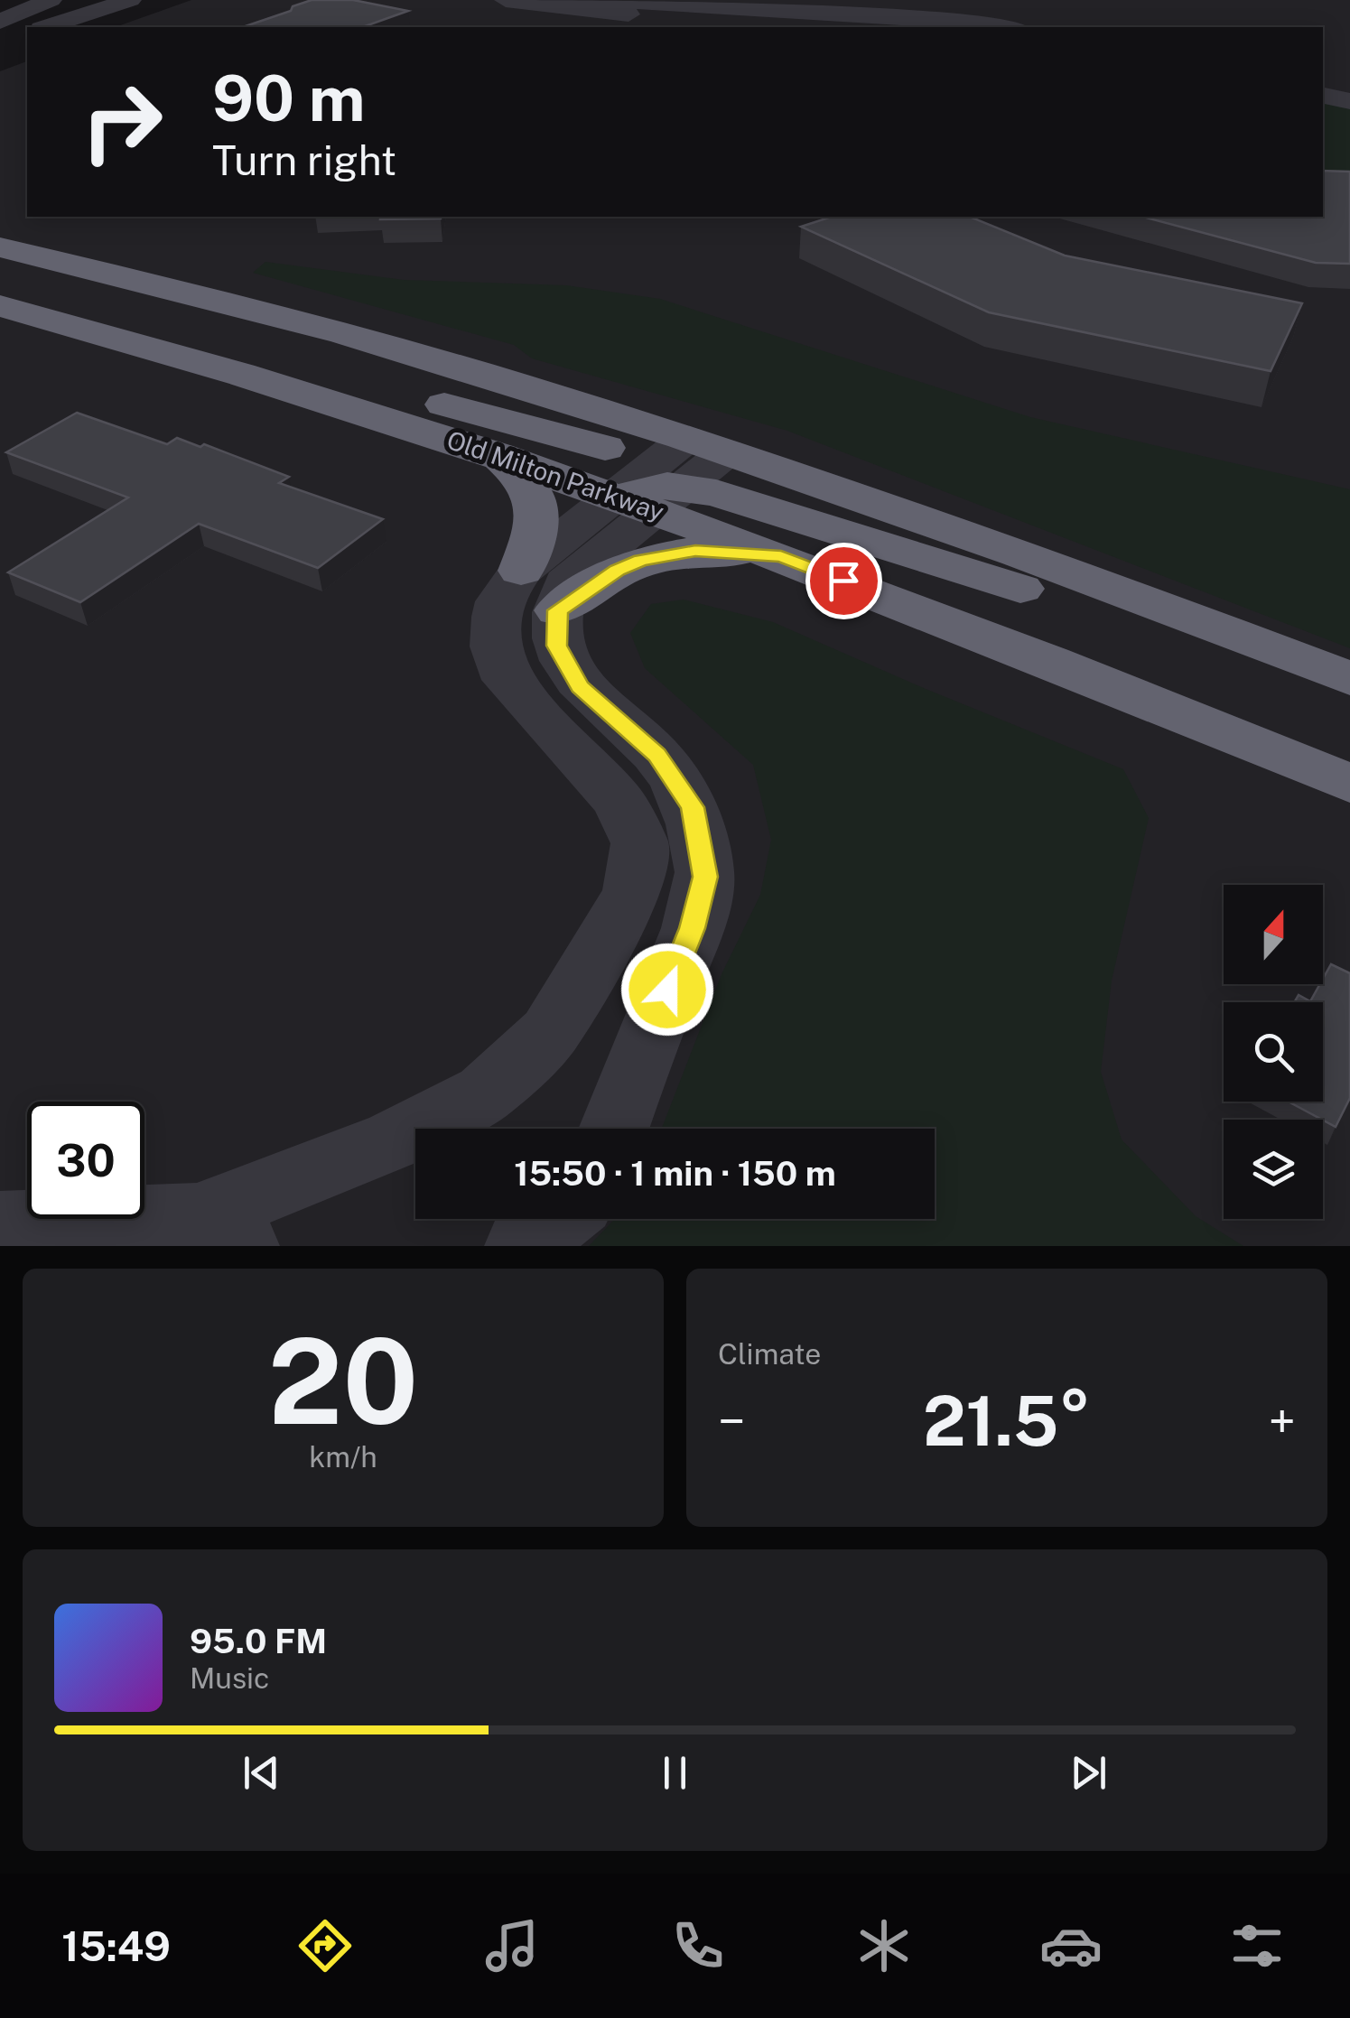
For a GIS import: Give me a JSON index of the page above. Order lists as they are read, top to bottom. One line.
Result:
{"streets":{"highway":["Old Milton Parkway"]},"north":"top","page":{"turn":["90 m","Turn right"],"limit":"30","trip":"15:50 · 1 min · 150 m","tile":[["20","km/h"],"Climate"],"heat":["−","21.5°","+"],"song":["95.0 FM","Music"],"tabs":"15:49"}}
